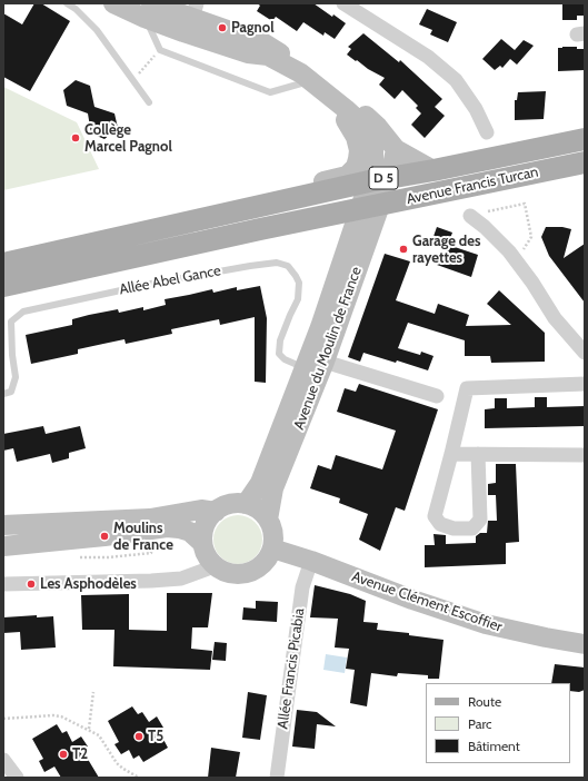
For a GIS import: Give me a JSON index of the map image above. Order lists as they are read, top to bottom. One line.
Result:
{"streets":{"main road":["D 5","Avenue Francis Turcan","Avenue du Moulin de France","Avenue Clément Escoffier"],"street":["Allée Francis Picabia"],"lane":["Allée Abel Gance"]},"crossings":[["D 5","Avenue Francis Turcan"],["D 5","Avenue du Moulin de France"],["Avenue Francis Turcan","Avenue du Moulin de France"],["Allée Abel Gance","Avenue du Moulin de France"],["Avenue du Moulin de France","Avenue Clément Escoffier"],["Avenue Clément Escoffier","Allée Francis Picabia"]],"places":["Pagnol","Collège Marcel Pagnol","Garage des rayettes","Moulins de France","Les Asphodèles","T5","T2"],"legend":["Route","Parc","Bâtiment"]}
